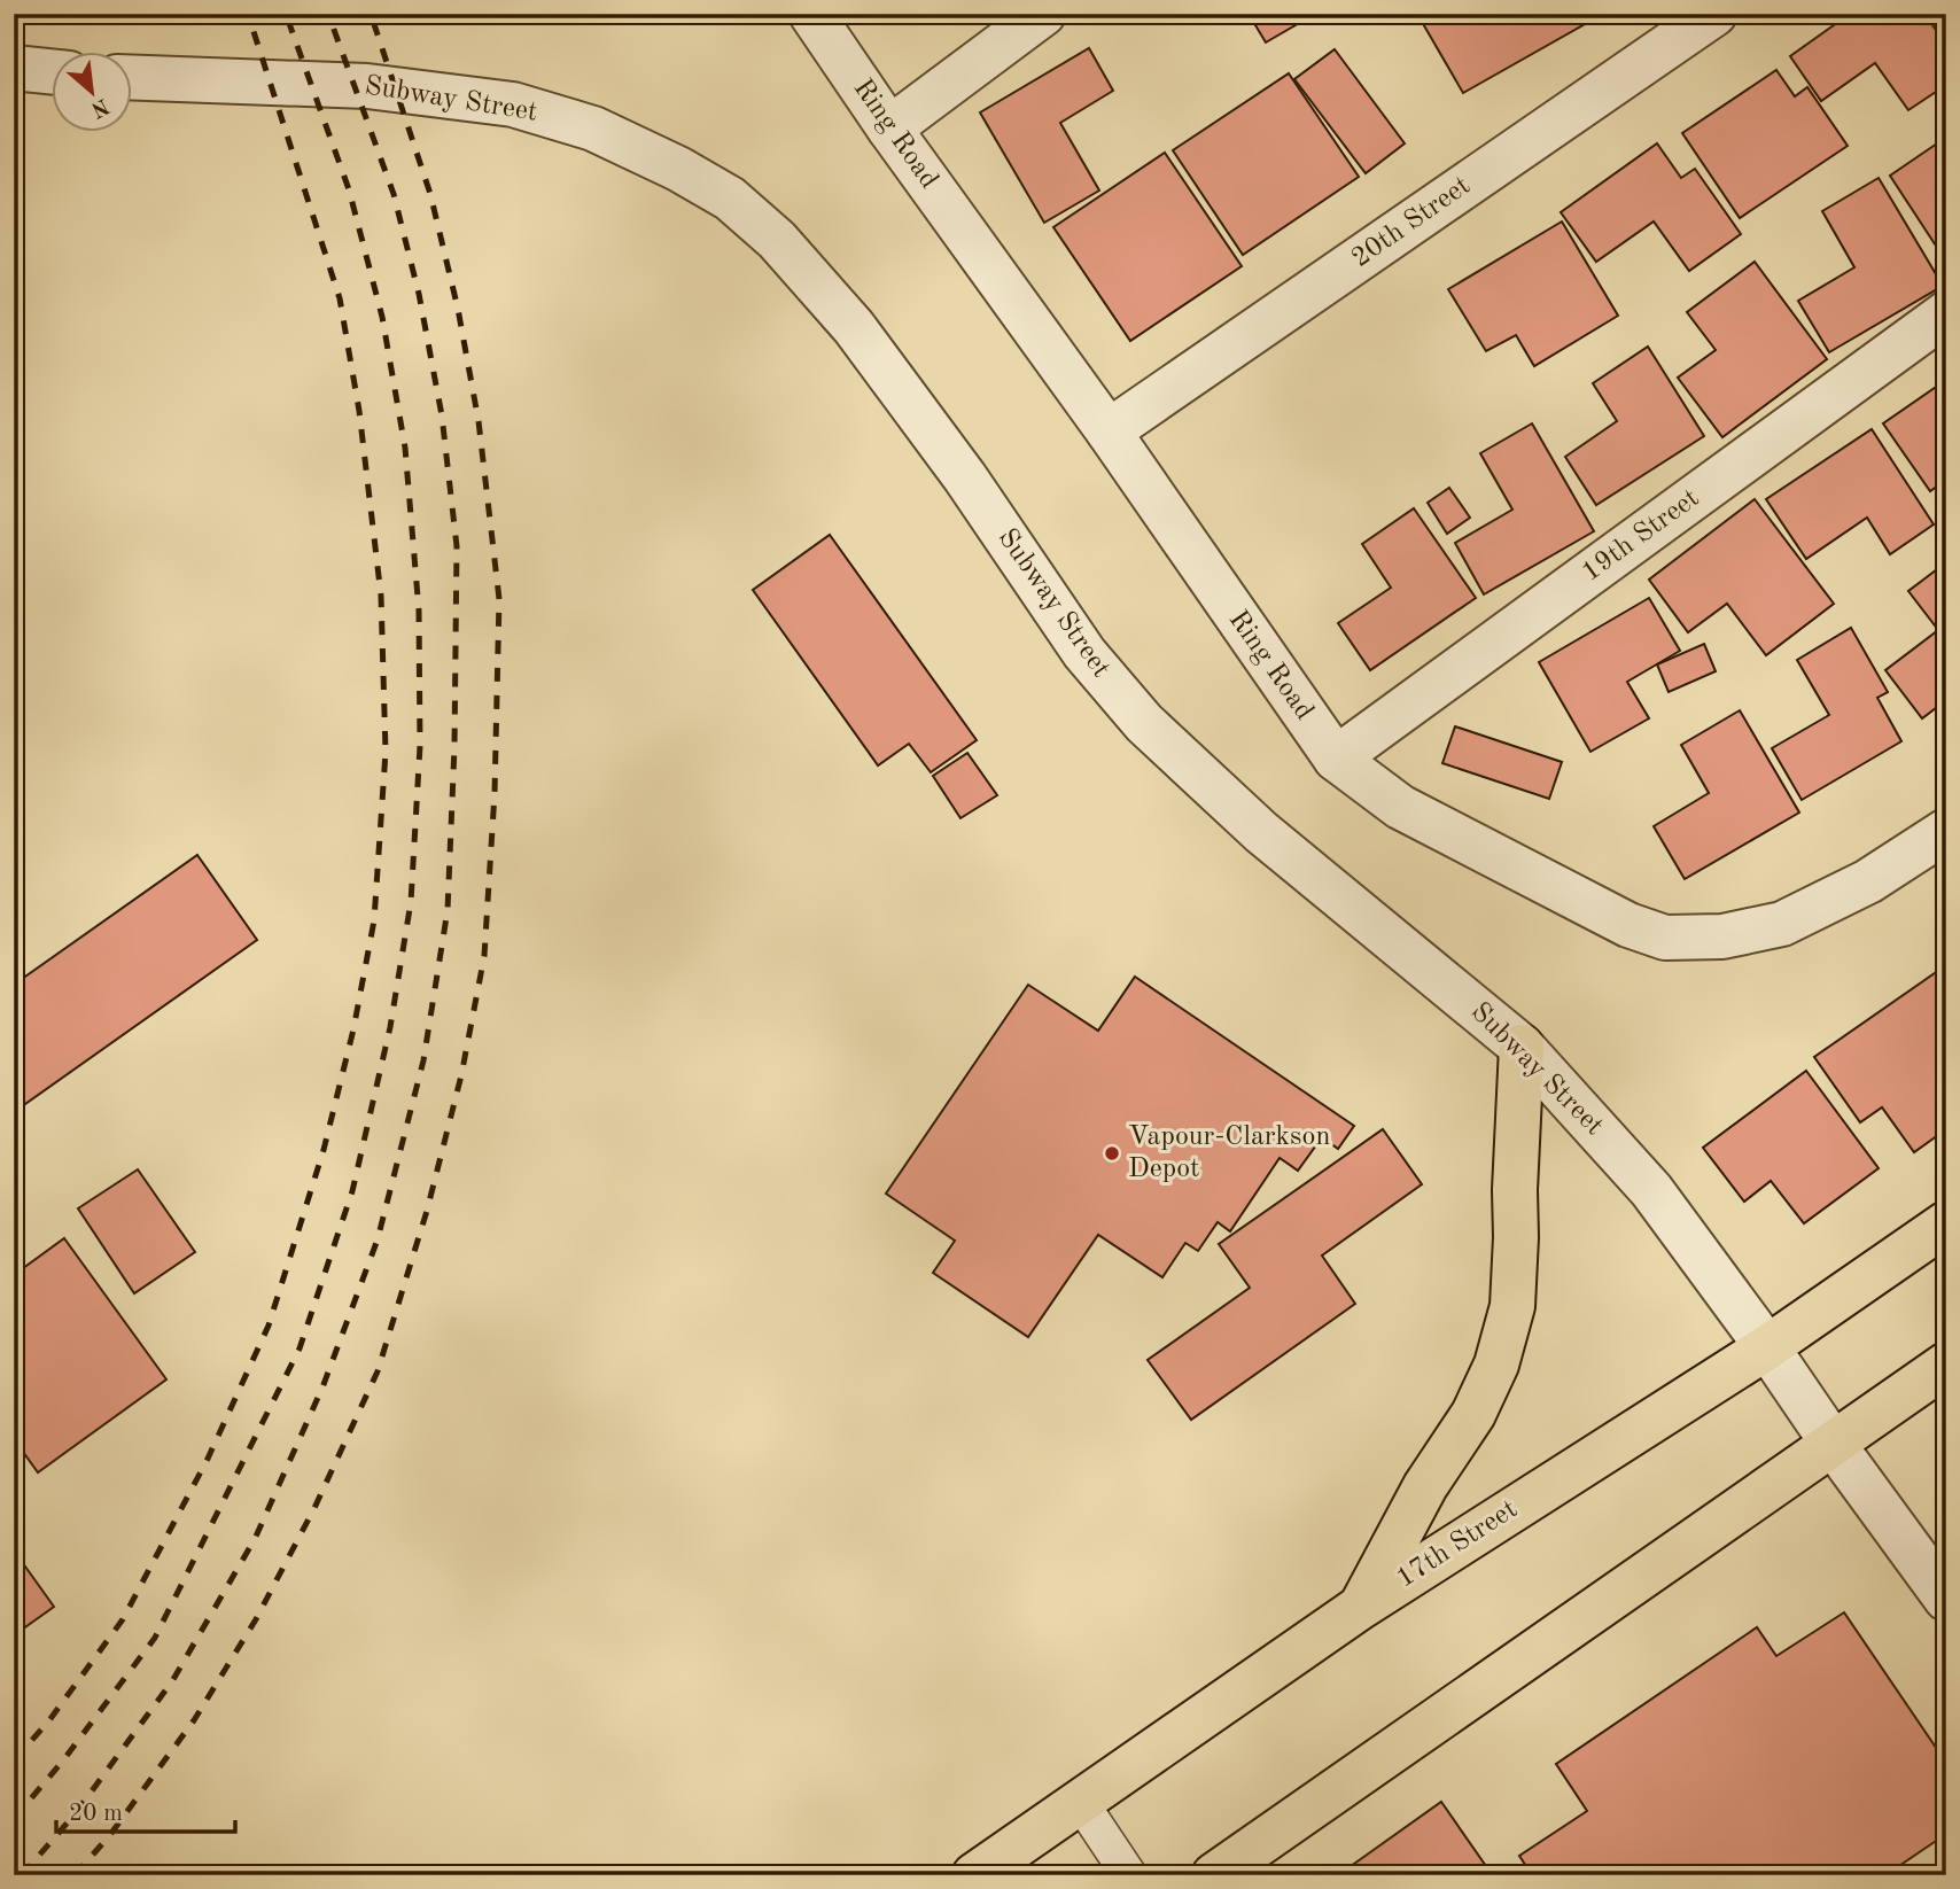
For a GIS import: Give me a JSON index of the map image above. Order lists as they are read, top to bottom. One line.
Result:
{"streets":{"main road":["17th Street"],"street":["Subway Street","Ring Road","20th Street","19th Street"]},"crossings":[["Subway Street","17th Street"],["Ring Road","20th Street"],["Ring Road","19th Street"]],"places":["Vapour-Clarkson Depot"],"scale_bar":"20 m","north":"bottom right"}
